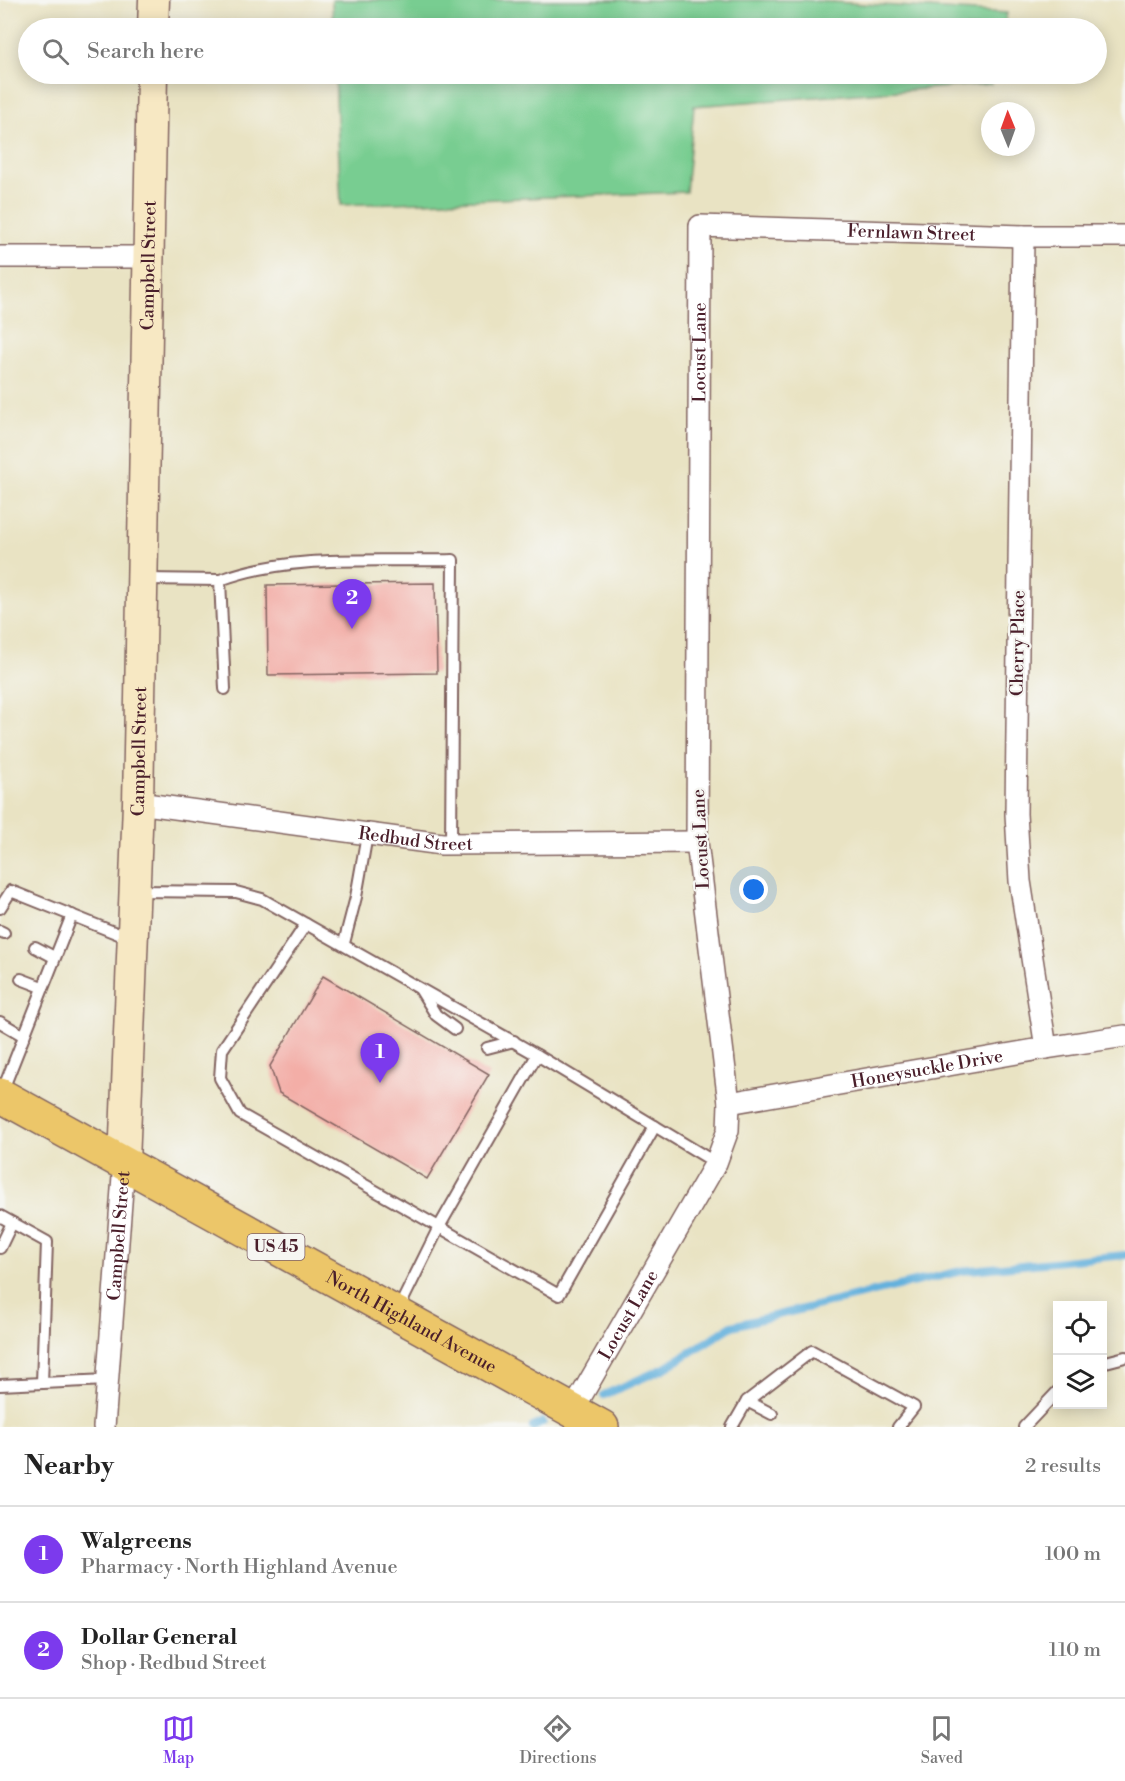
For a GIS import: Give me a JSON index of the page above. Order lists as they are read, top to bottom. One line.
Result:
{"streets":{"main road":["Campbell Street","US 45","North Highland Avenue"],"street":["Fernlawn Street","Locust Lane","Cherry Place","Redbud Street","Honeysuckle Drive"]},"crossings":[["Fernlawn Street","Locust Lane"],["Fernlawn Street","Cherry Place"],["Campbell Street","Redbud Street"],["Campbell Street","North Highland Avenue"],["Locust Lane","Redbud Street"],["Locust Lane","Honeysuckle Drive"],["Locust Lane","North Highland Avenue"],["Cherry Place","Honeysuckle Drive"]],"north":"top","page":{"search":"Search here","pins":["2","1"],"heading":["Nearby","2 results"],"list":[{"mark":"1","name":"Walgreens","note":"Pharmacy · North Highland Avenue","value":"100 m"},{"mark":"2","name":"Dollar General","note":"Shop · Redbud Street","value":"110 m"}],"nav":["Map","Directions","Saved"]}}
